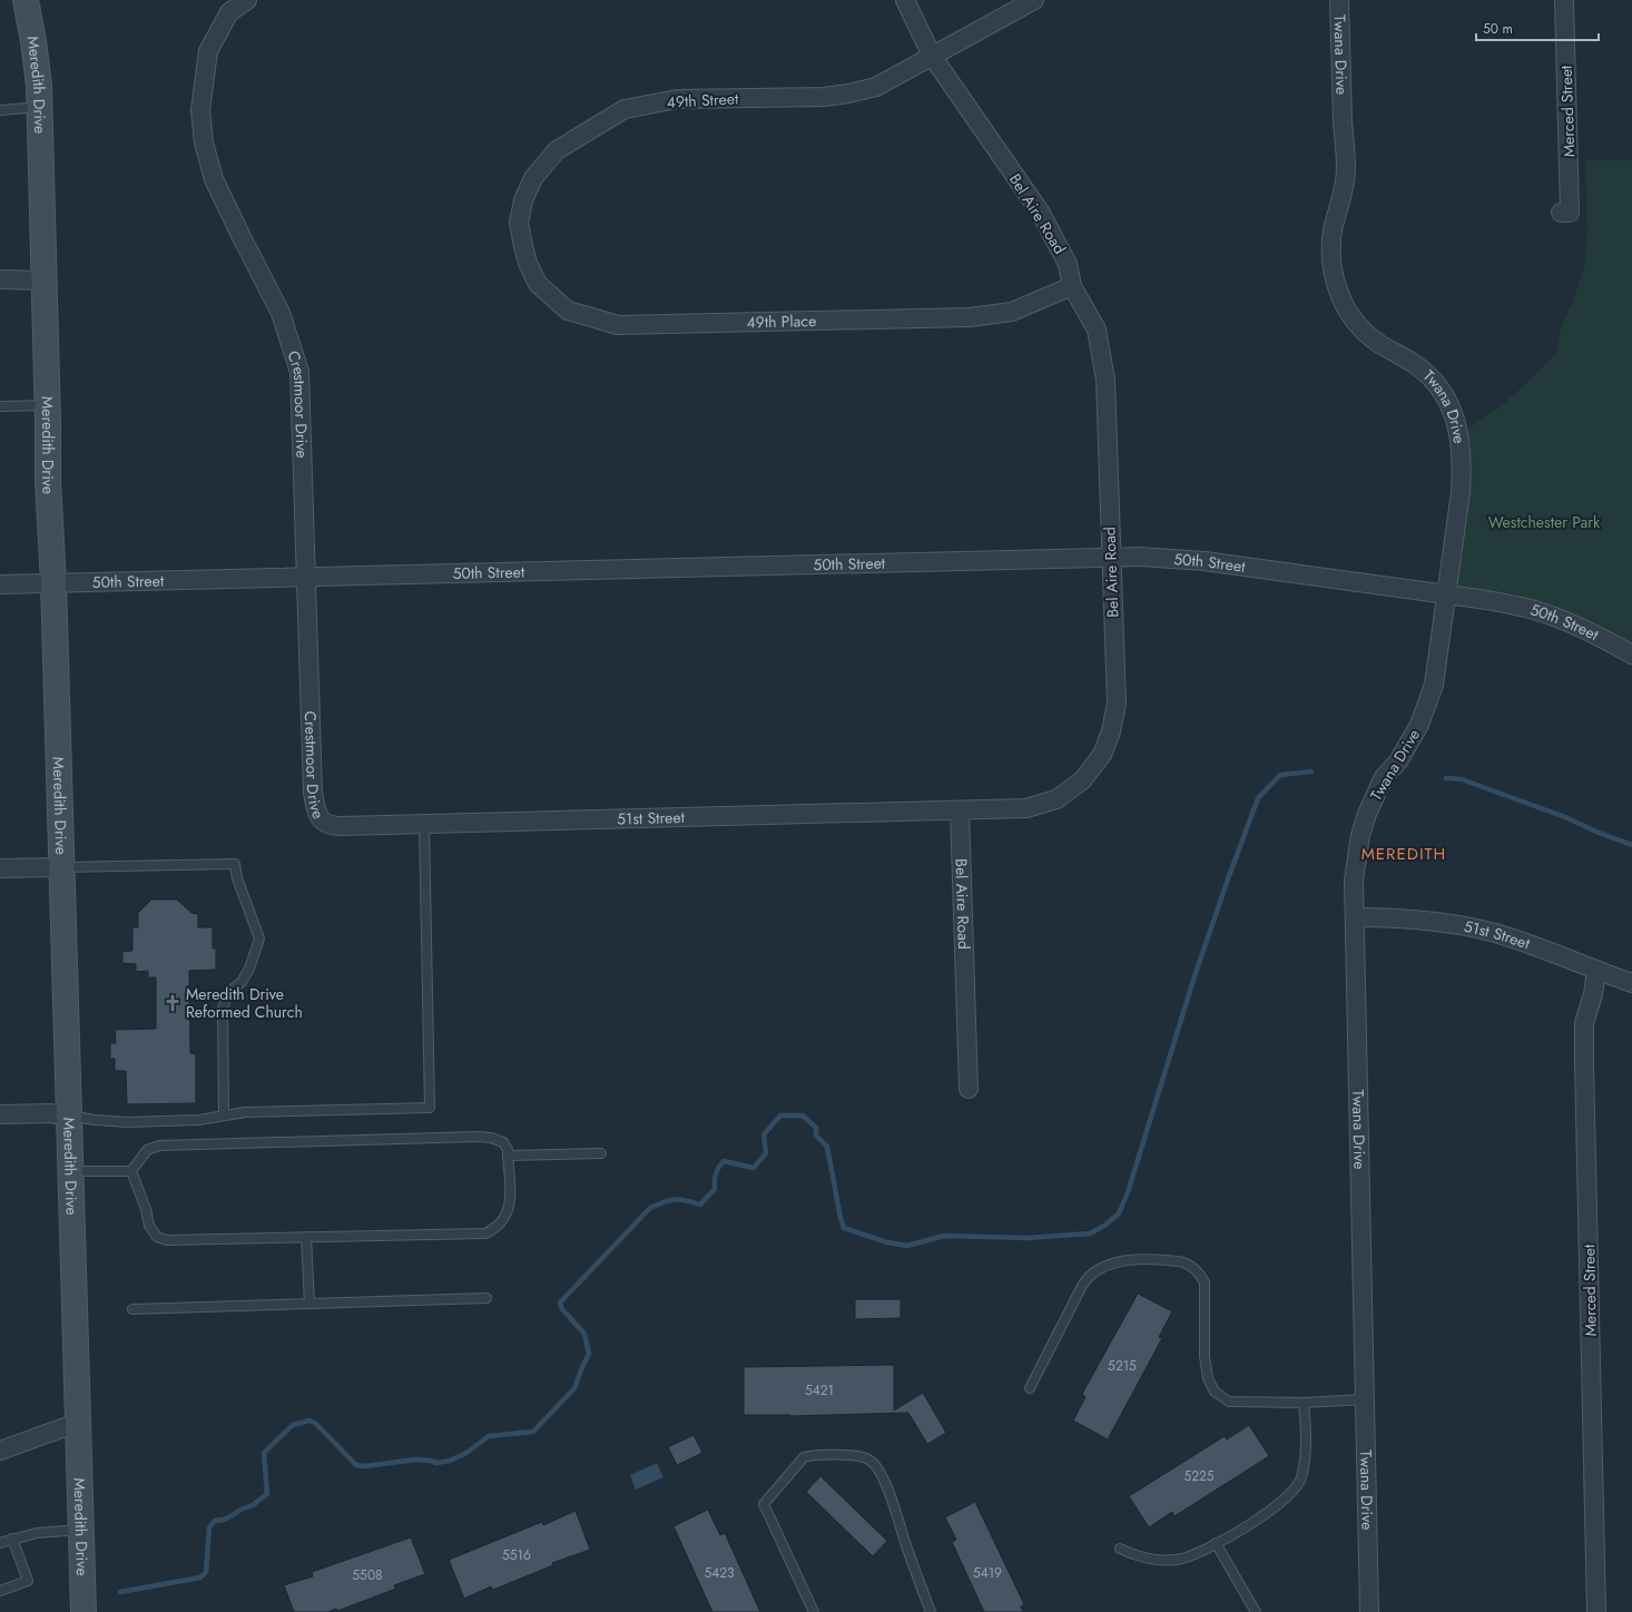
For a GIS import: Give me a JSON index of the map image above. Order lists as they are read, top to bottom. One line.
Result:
{"streets":{"main road":["Meredith Drive"],"street":["Twana Drive","49th Street","Merced Street","Bel Aire Road","49th Place","Crestmoor Drive","50th Street","51st Street"]},"crossings":[["Twana Drive","50th Street"],["Twana Drive","51st Street"],["Meredith Drive","50th Street"],["49th Street","Bel Aire Road"],["49th Street","49th Place"],["Merced Street","51st Street"],["Bel Aire Road","49th Place"],["Bel Aire Road","50th Street"],["Bel Aire Road","51st Street"],["Crestmoor Drive","50th Street"],["Crestmoor Drive","51st Street"]],"districts":["MEREDITH"],"parks":["Westchester Park"],"places":{"church":["Meredith Drive Reformed Church"]},"house_numbers":["5215","5421","5225","5516","5423","5419","5508"],"scale_bar":"50 m"}
